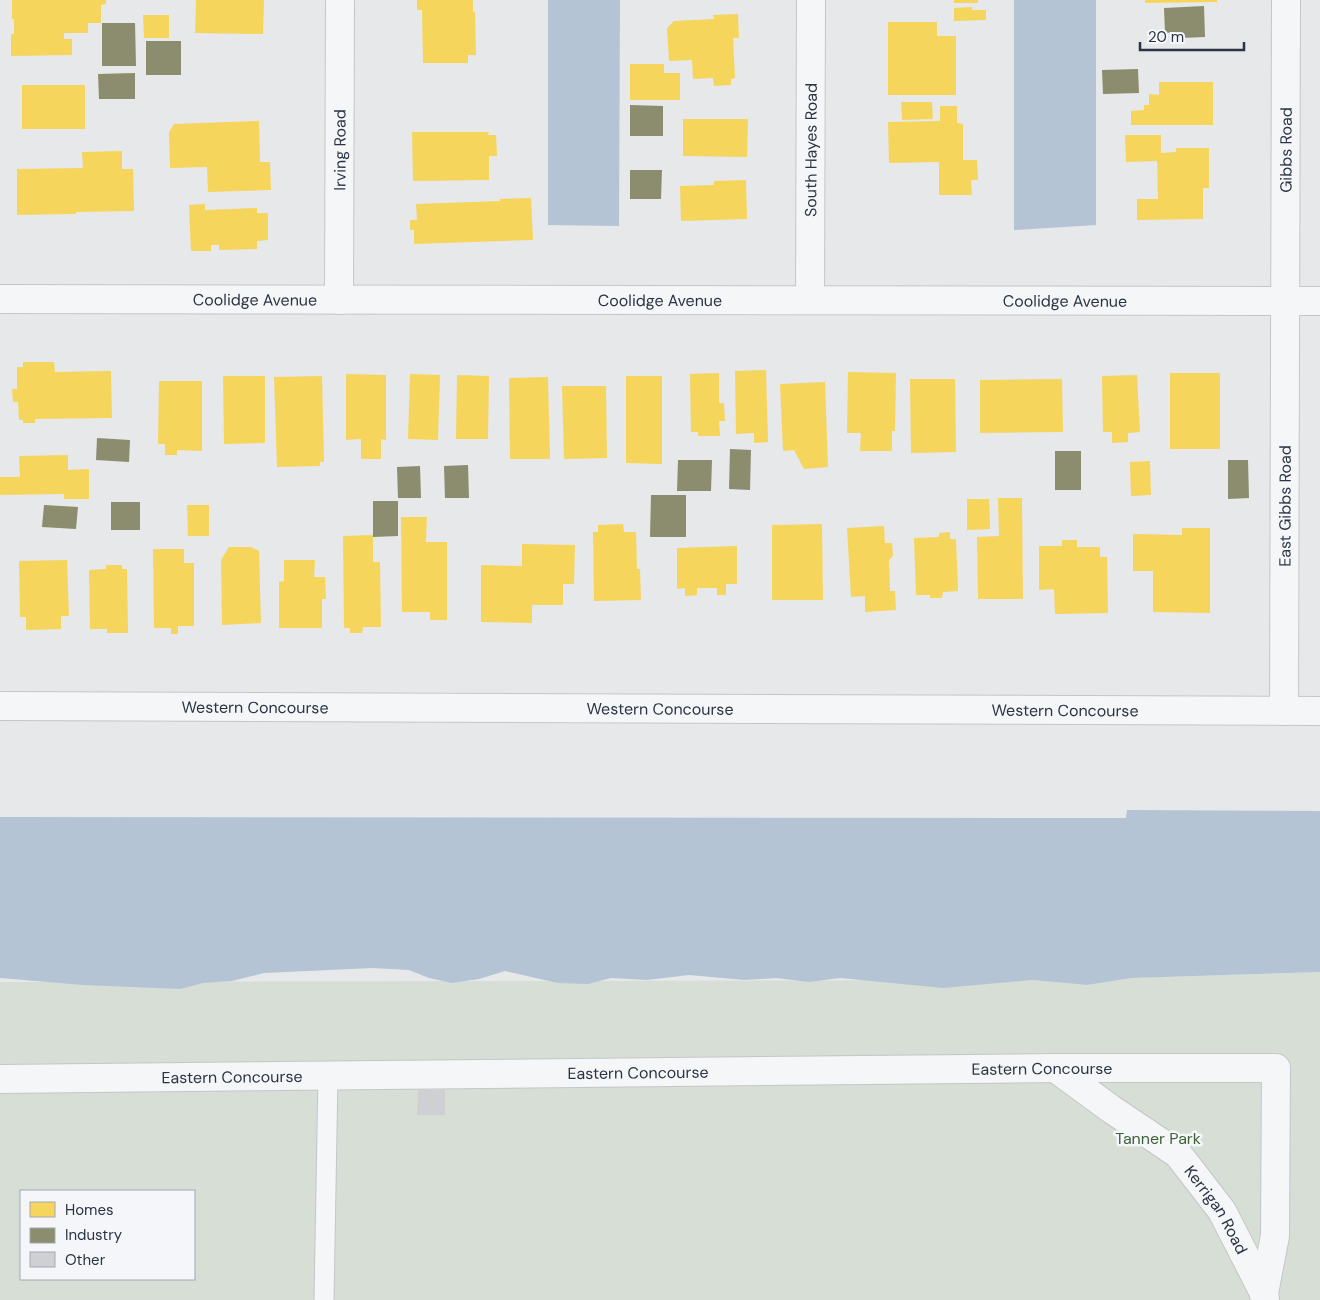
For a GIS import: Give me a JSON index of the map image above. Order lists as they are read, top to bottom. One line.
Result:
{"streets":{"street":["Irving Road","South Hayes Road","Gibbs Road","Coolidge Avenue","East Gibbs Road","Western Concourse","Eastern Concourse","Kerrigan Road"]},"crossings":[["Irving Road","Coolidge Avenue"],["South Hayes Road","Coolidge Avenue"],["Gibbs Road","Coolidge Avenue"],["Gibbs Road","East Gibbs Road"],["Coolidge Avenue","East Gibbs Road"],["East Gibbs Road","Western Concourse"],["Eastern Concourse","Kerrigan Road"]],"parks":["Tanner Park"],"legend":["Homes","Industry","Other"],"scale_bar":"20 m"}
